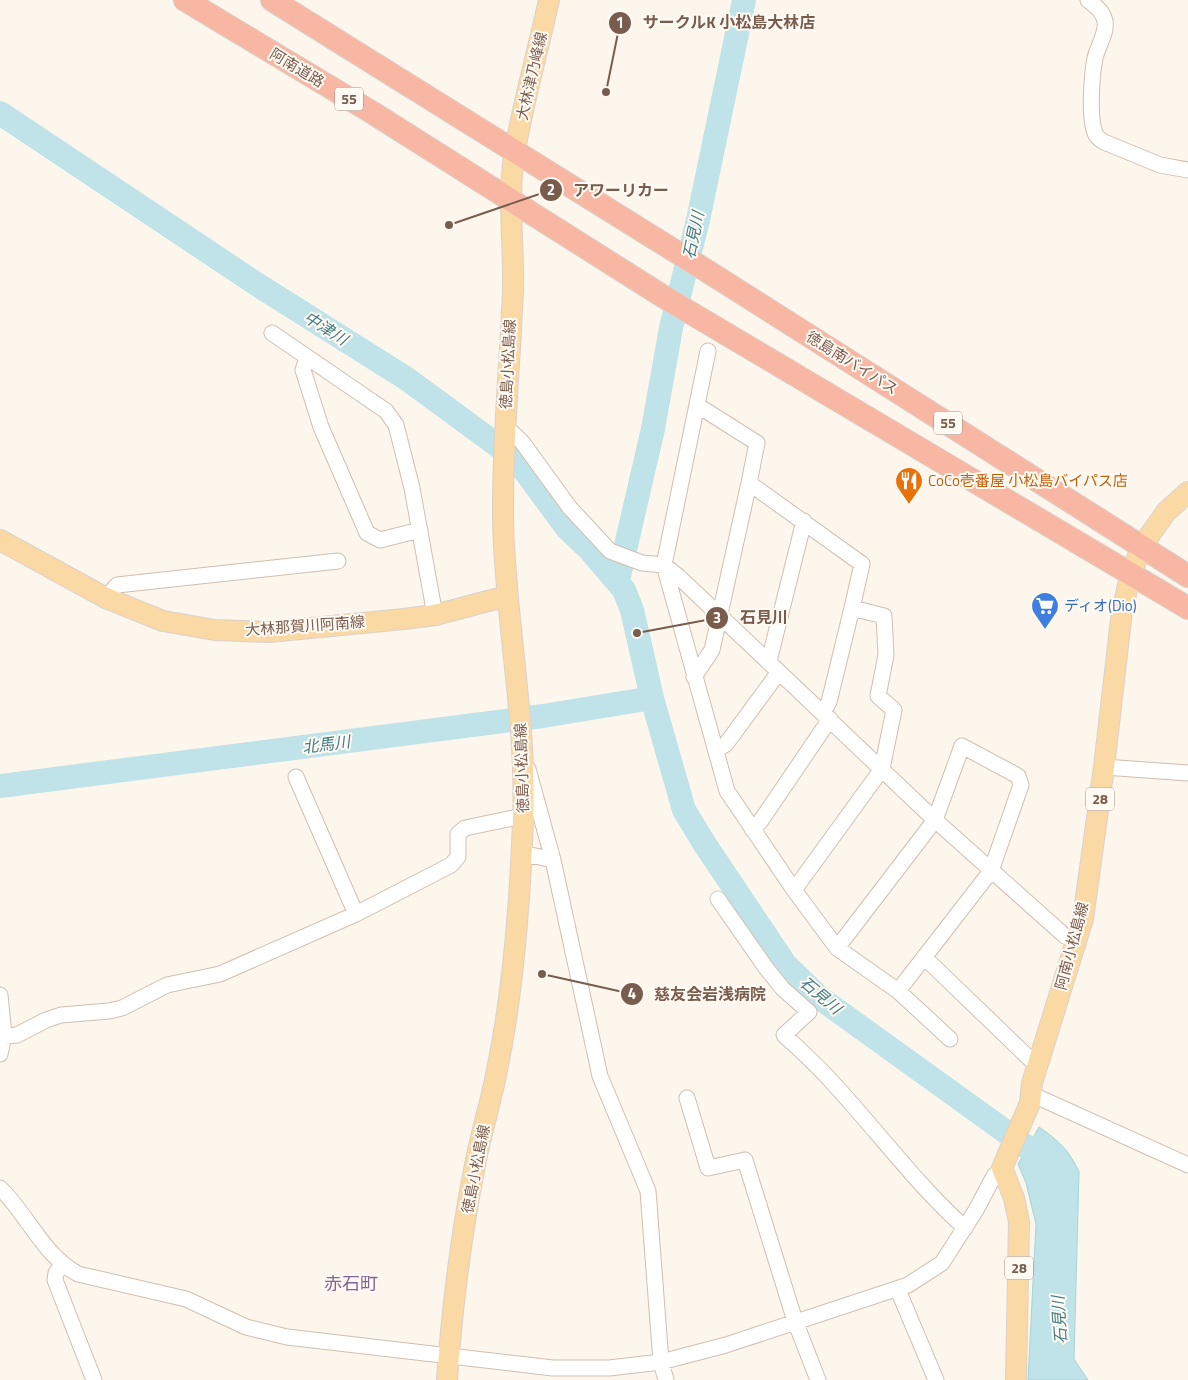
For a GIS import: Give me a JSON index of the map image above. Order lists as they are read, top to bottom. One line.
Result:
{"streets":{"highway":["阿南道路","55","徳島南バイパス"],"main road":["大林津乃峰線","徳島小松島線","大林那賀川阿南線","28","阿南小松島線"]},"crossings":[["阿南道路","55"],["阿南道路","徳島小松島線"],["大林津乃峰線","55"],["大林津乃峰線","徳島南バイパス"],["大林津乃峰線","徳島小松島線"],["55","徳島南バイパス"],["55","徳島小松島線"],["55","阿南小松島線"],["徳島南バイパス","徳島小松島線"],["徳島南バイパス","阿南小松島線"],["徳島小松島線","大林那賀川阿南線"],["28","阿南小松島線"]],"districts":["赤石町"],"water":["石見川","中津川","北馬川"],"places":{"other":["サークルK 小松島大林店","アワーリカー","石見川","慈友会岩浅病院"],"restaurant":["CoCo壱番屋 小松島バイパス店"],"supermarket":["ディオ(Dio)"]}}
